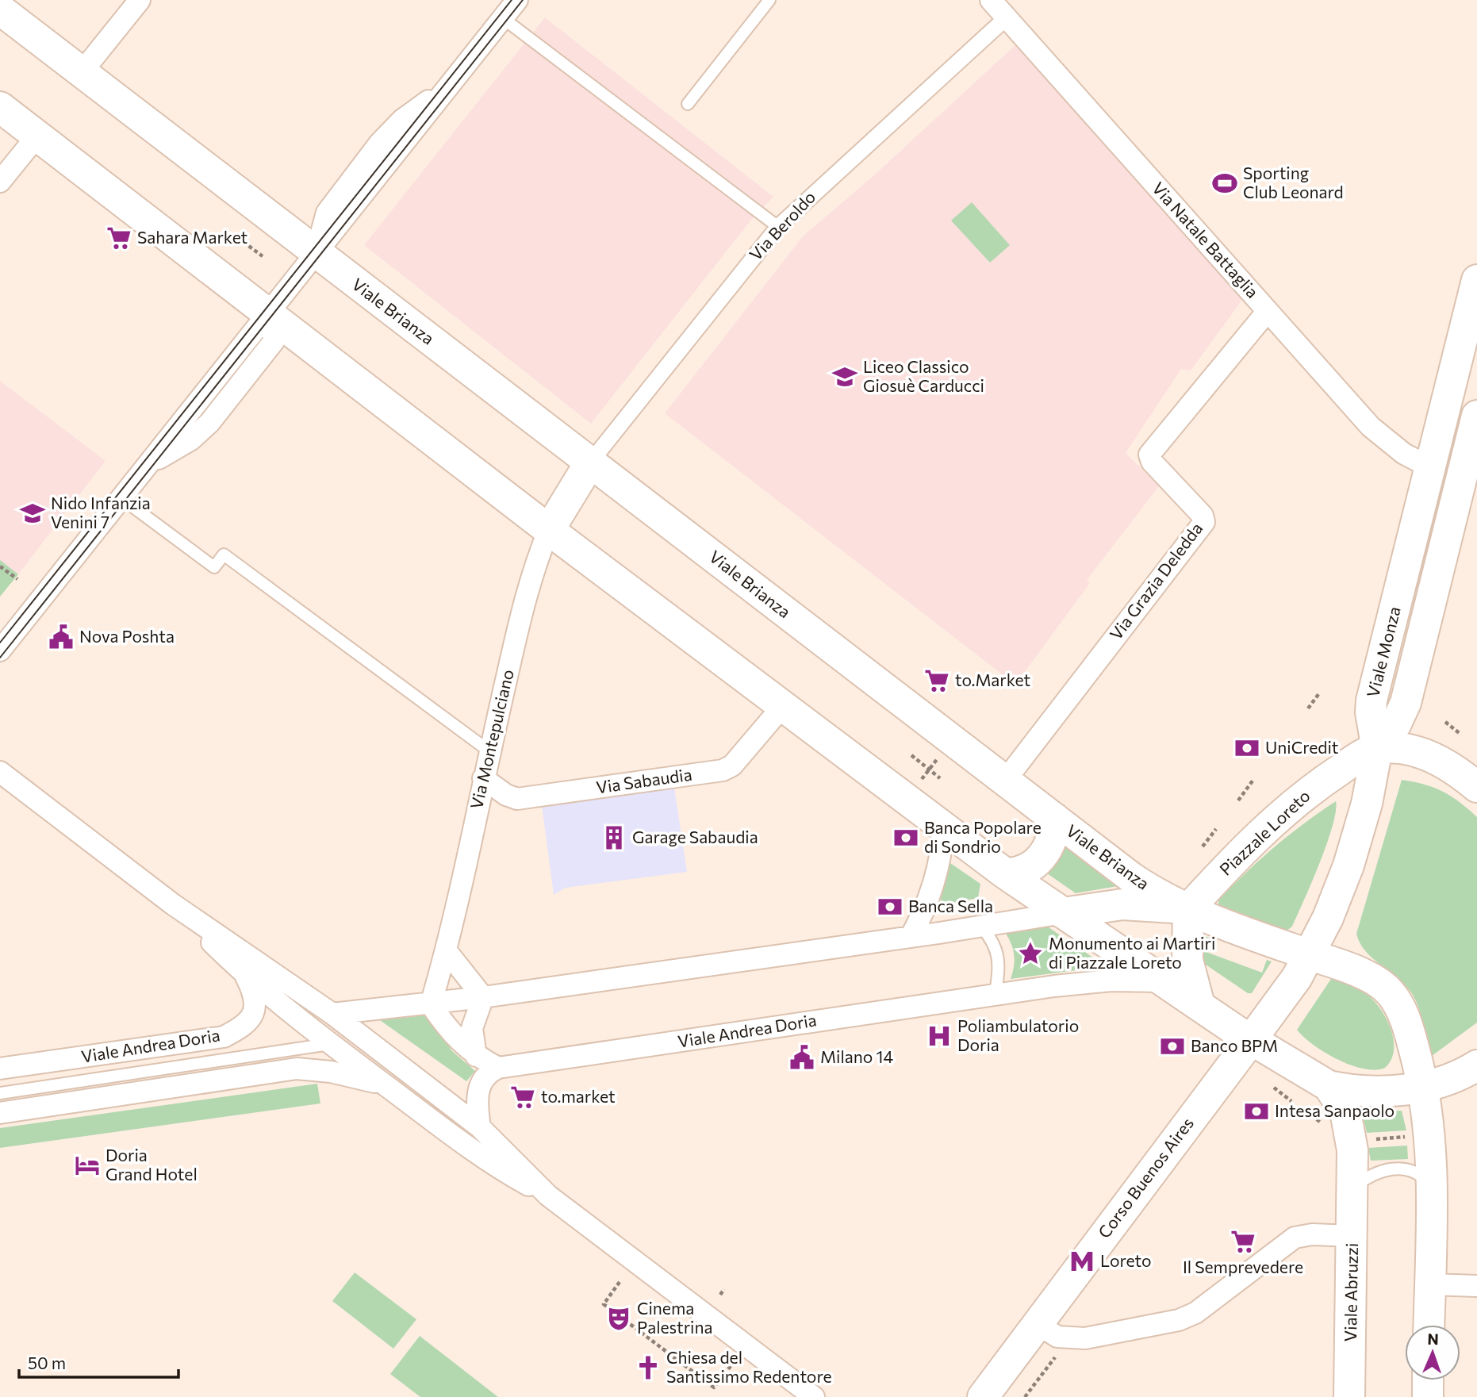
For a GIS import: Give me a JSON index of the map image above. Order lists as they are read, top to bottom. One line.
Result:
{"streets":{"main road":["Viale Brianza","Viale Monza","Piazzale Loreto","Corso Buenos Aires","Viale Abruzzi"],"street":["Via Beroldo","Via Natale Battaglia","Via Grazia Deledda","Via Montepulciano","Via Sabaudia","Viale Andrea Doria"]},"crossings":[["Via Beroldo","Via Natale Battaglia"],["Via Beroldo","Viale Brianza"],["Via Natale Battaglia","Via Grazia Deledda"],["Via Natale Battaglia","Viale Monza"],["Viale Brianza","Via Grazia Deledda"],["Viale Brianza","Piazzale Loreto"],["Viale Monza","Piazzale Loreto"],["Via Montepulciano","Via Sabaudia"]],"places":{"sports":["Sporting Club Leonard"],"supermarket":["Sahara Market","to.Market","to.market","Il Semprevedere"],"school or university":["Liceo Classico Giosuè Carducci","Nido Infanzia Venini 7"],"public building":["Nova Poshta","Milano 14"],"bank":["UniCredit","Banca Popolare di Sondrio","Banca Sella","Banco BPM","Intesa Sanpaolo"],"building":["Garage Sabaudia"],"place":["Monumento ai Martiri di Piazzale Loreto"],"hospital":["Poliambulatorio Doria"],"hotel":["Doria Grand Hotel"],"metro station":["Loreto"],"theatre":["Cinema Palestrina"],"church":["Chiesa del Santissimo Redentore"]},"scale_bar":"50 m","north":"top"}
